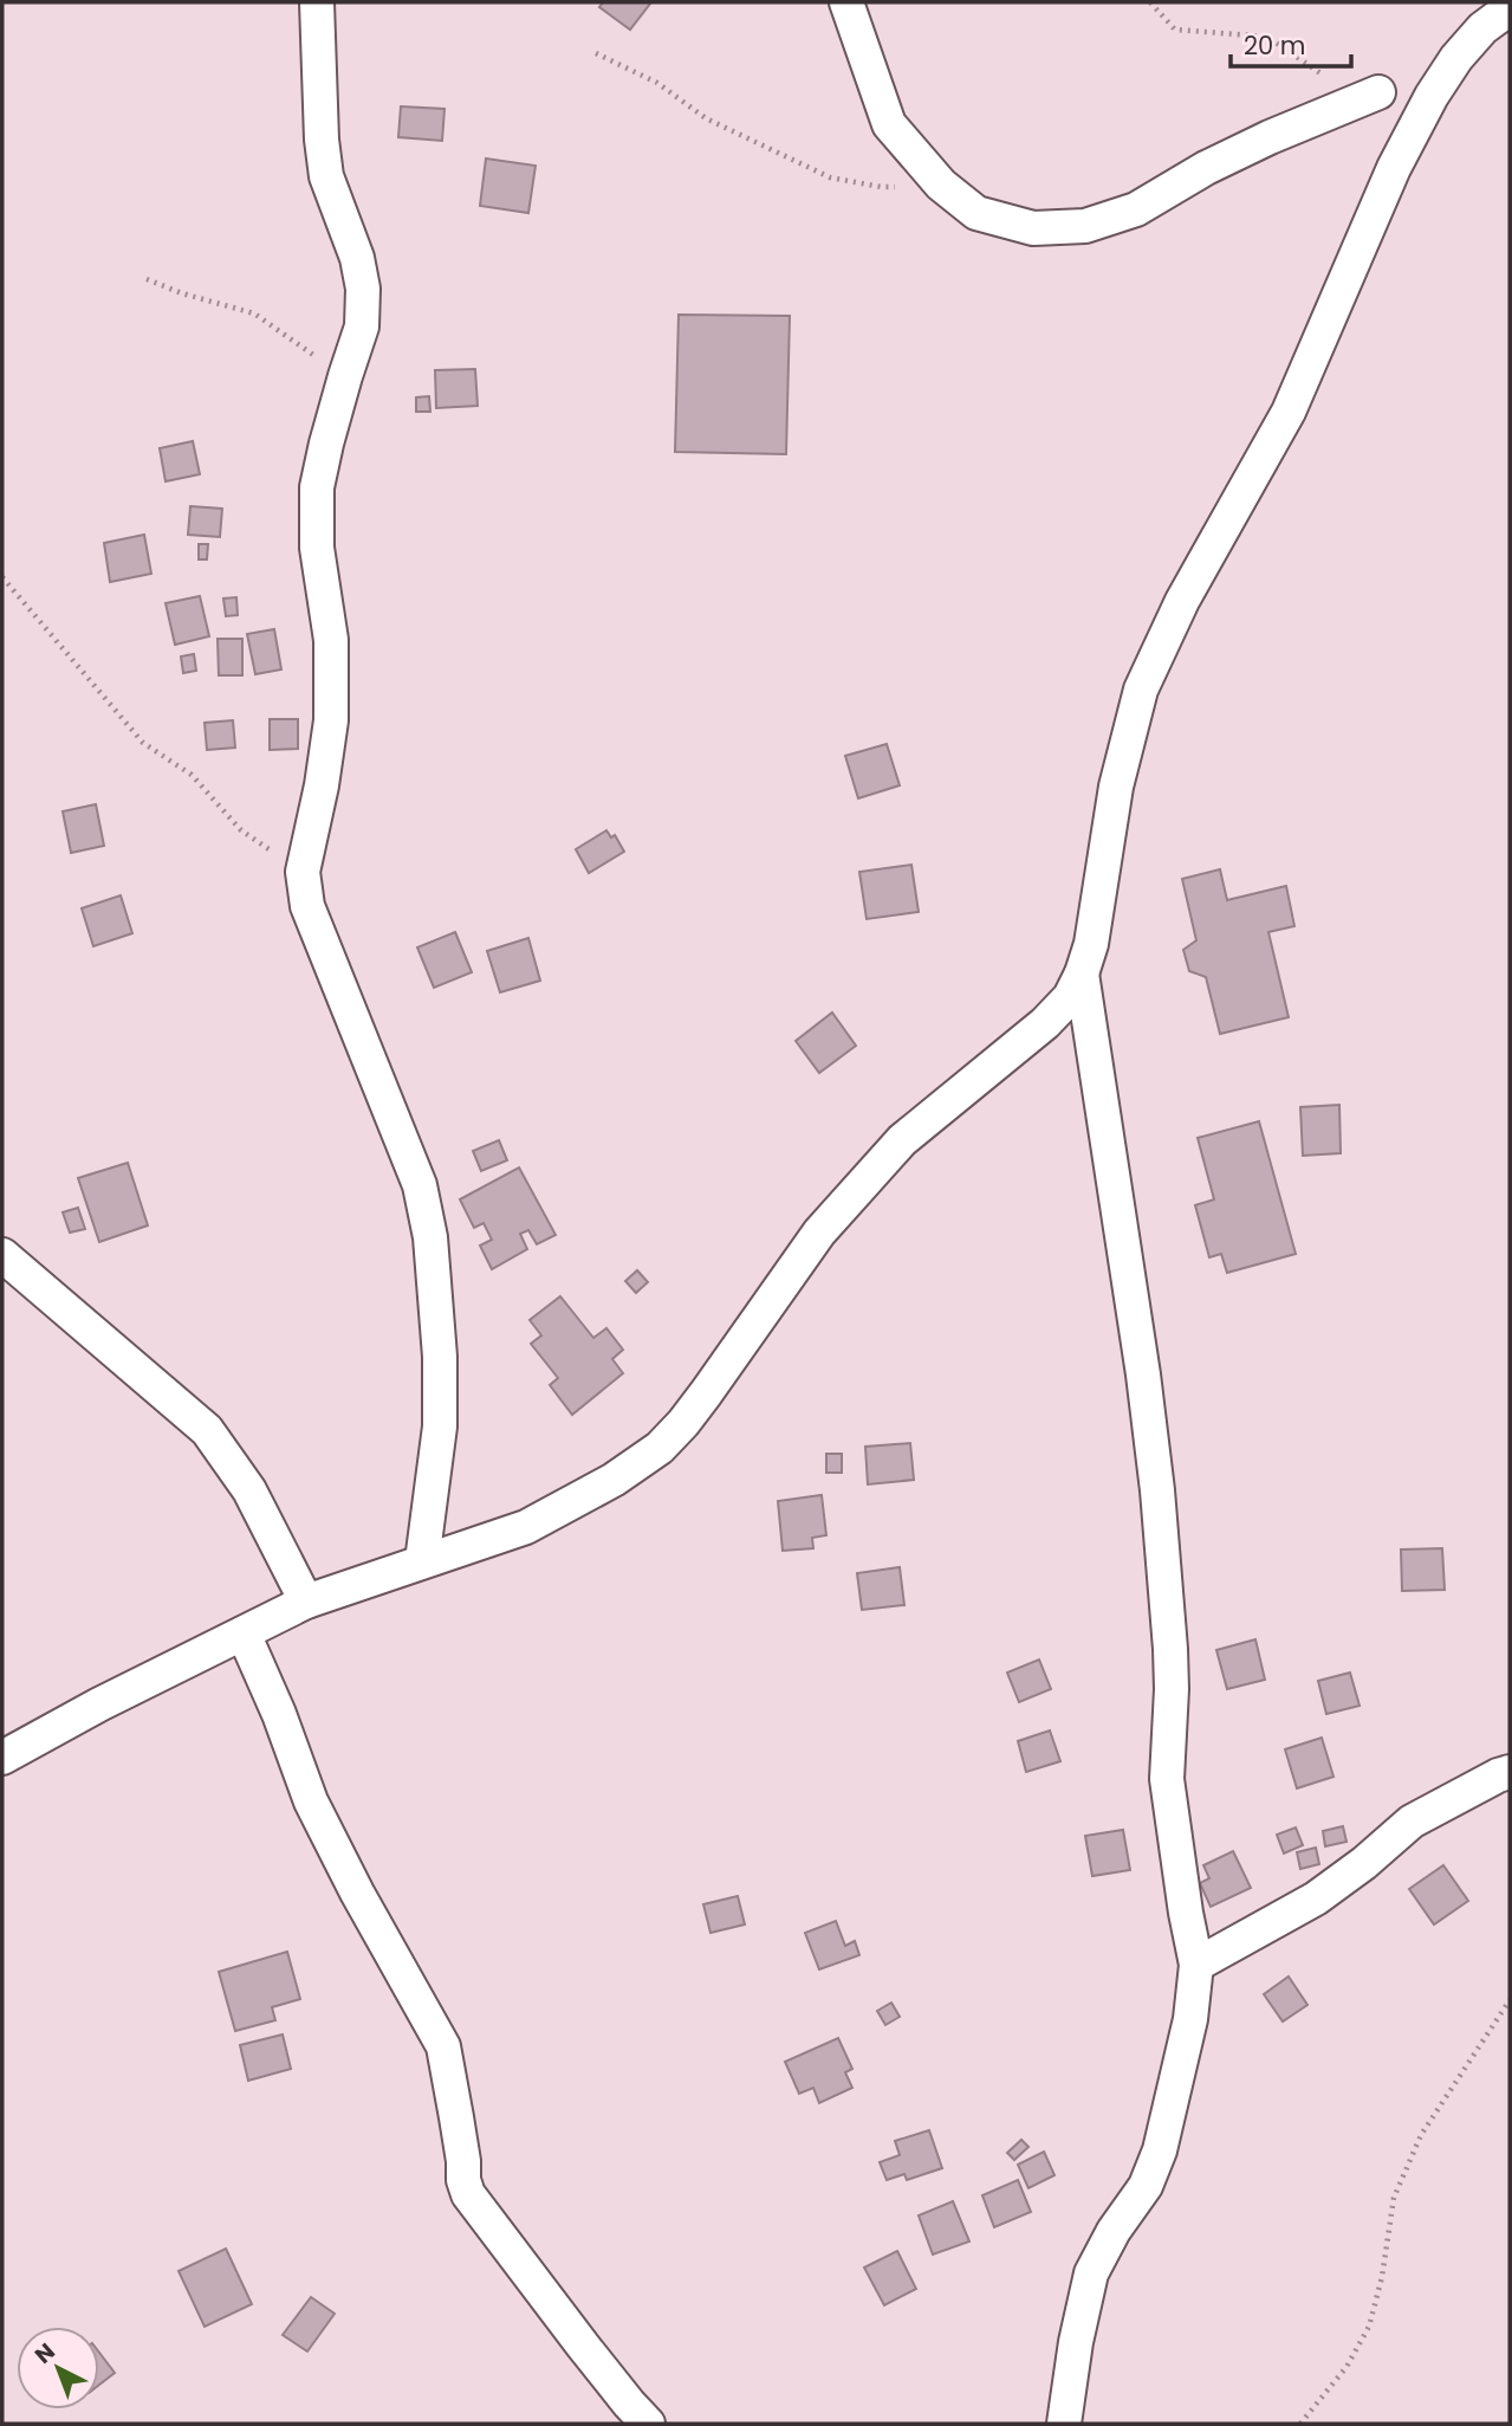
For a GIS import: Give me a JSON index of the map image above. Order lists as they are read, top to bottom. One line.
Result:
{"scale_bar":"20 m","north":"top left"}
